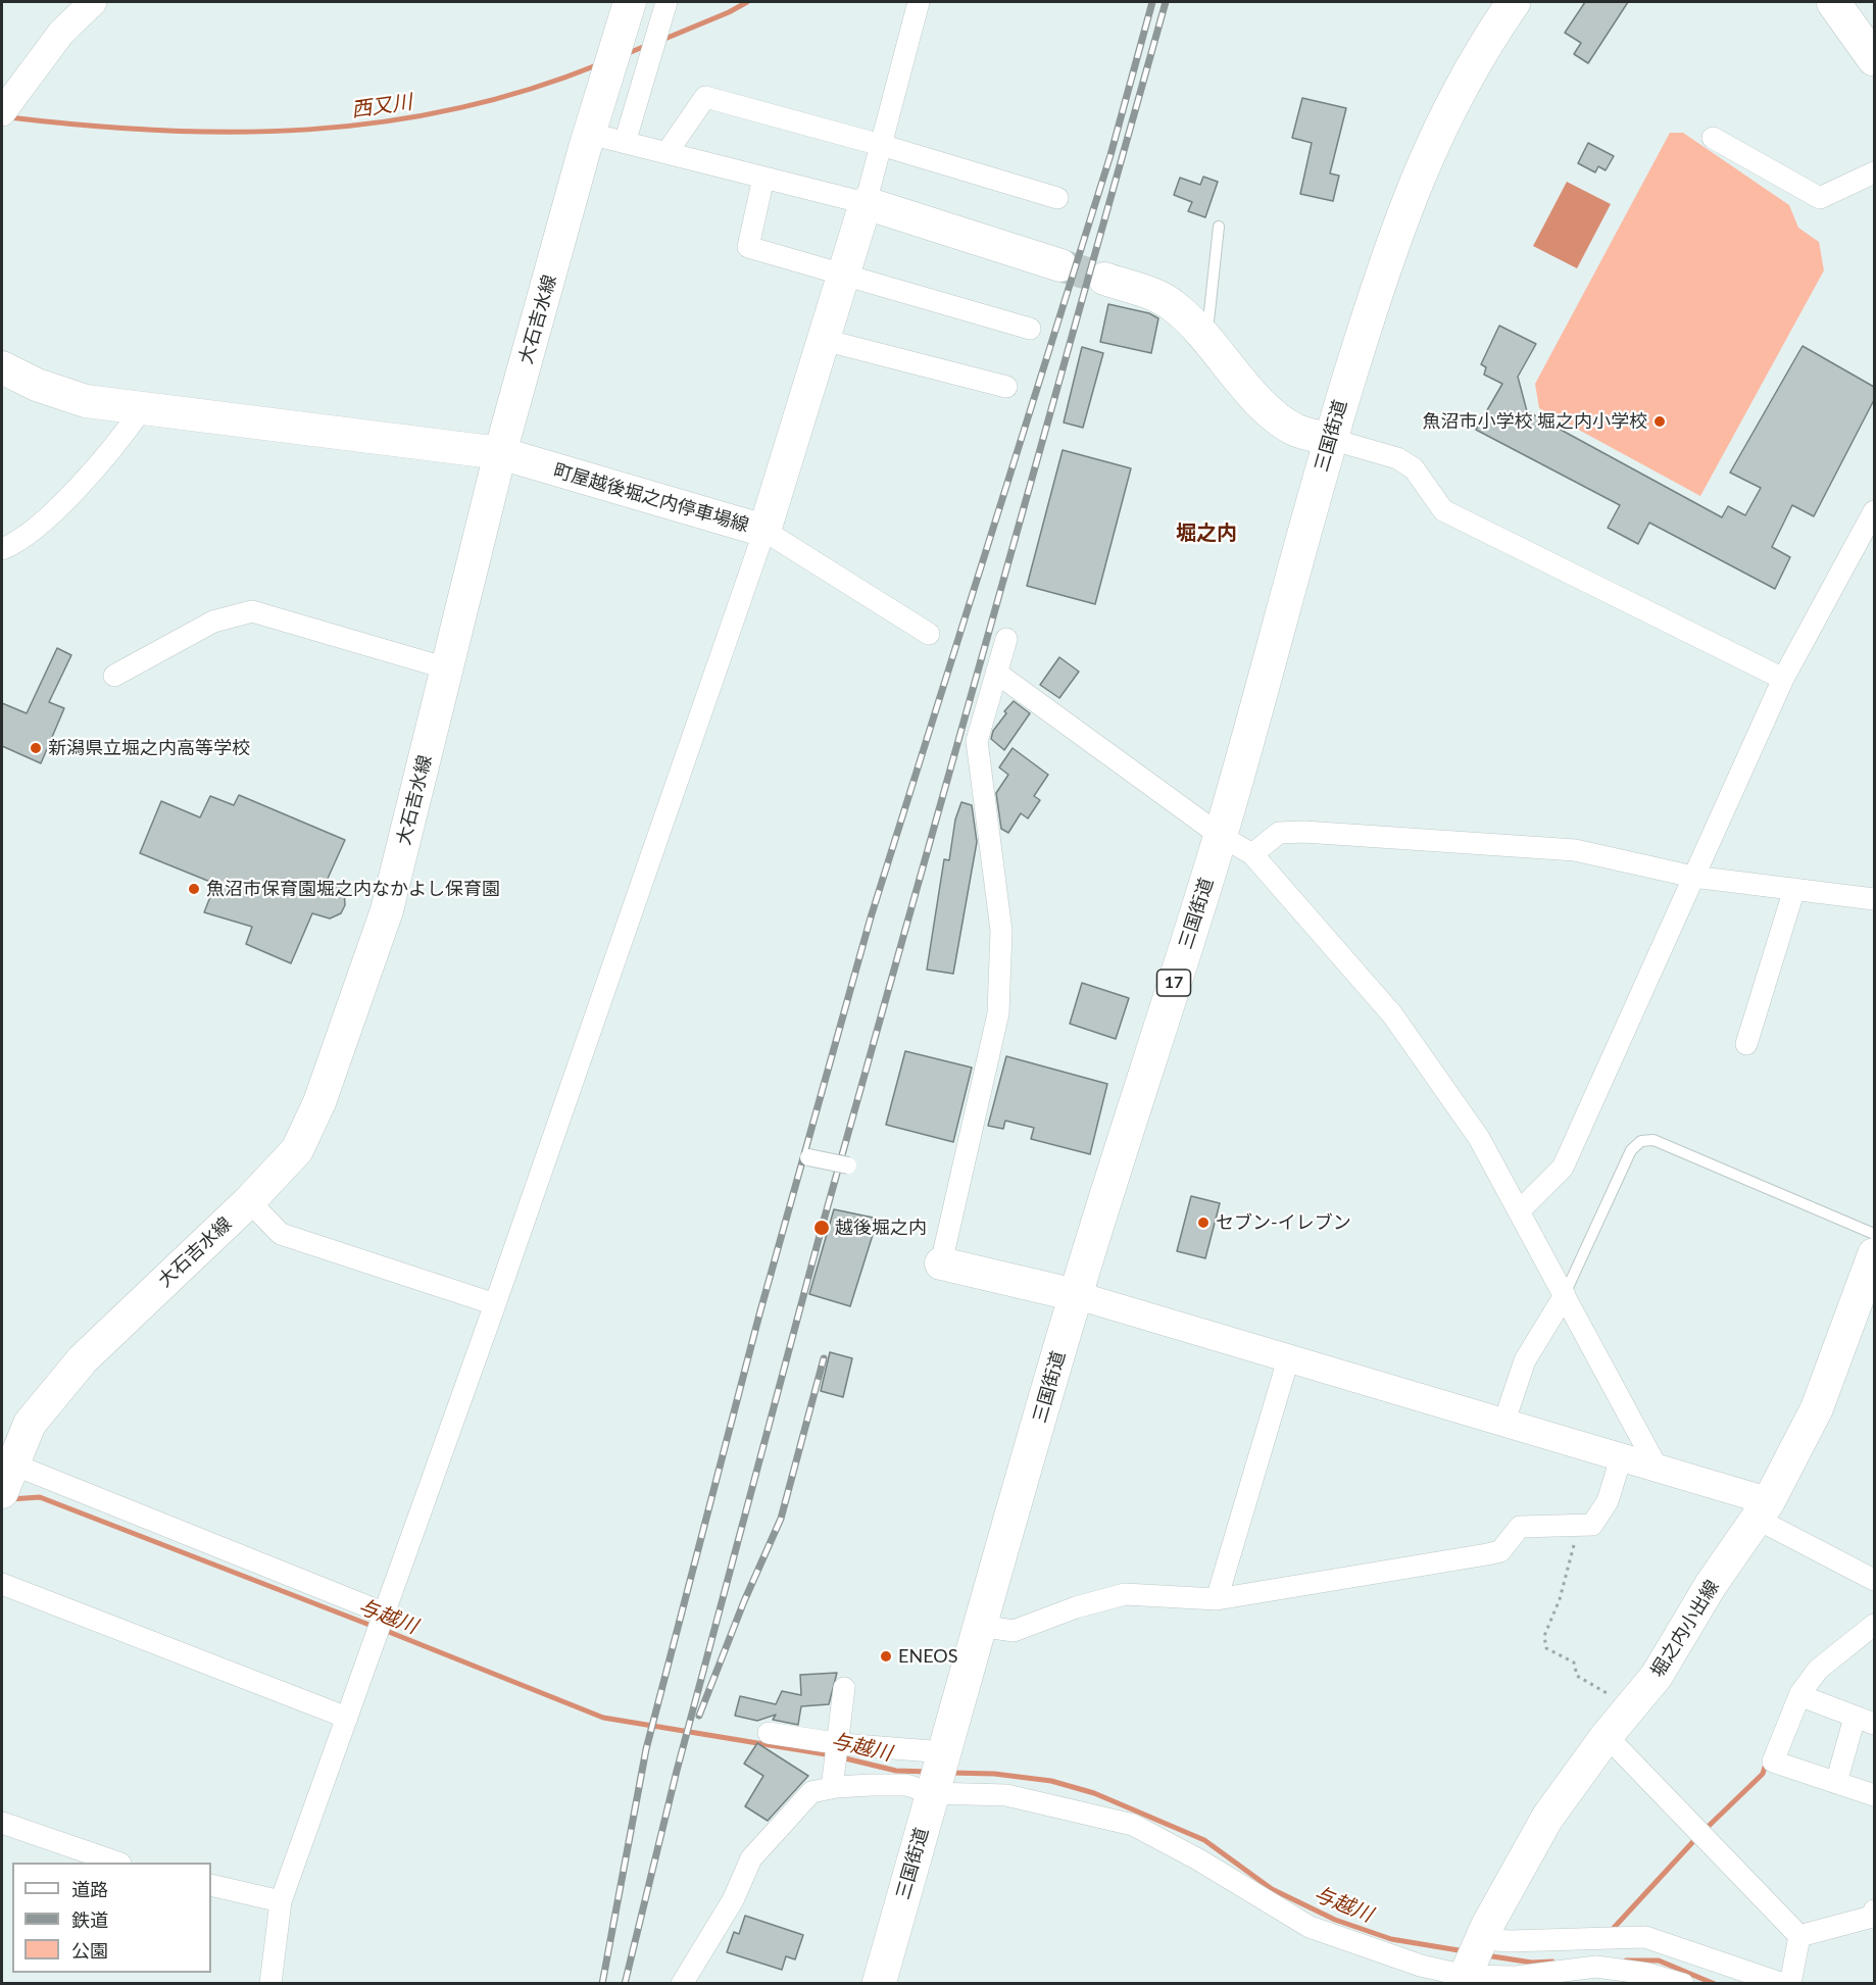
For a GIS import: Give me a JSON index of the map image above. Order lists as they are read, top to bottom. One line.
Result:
{"streets":{"main road":["大石吉水線","三国街道","町屋越後堀之内停車場線","17","堀之内小出線"]},"crossings":[["大石吉水線","町屋越後堀之内停車場線"]],"districts":["堀之内"],"water":["西又川","与越川"],"places":["魚沼市小学校 堀之内小学校","新潟県立堀之内高等学校","魚沼市保育園堀之内なかよし保育園","セブン-イレブン","越後堀之内","ENEOS"],"legend":["道路","鉄道","公園"]}
